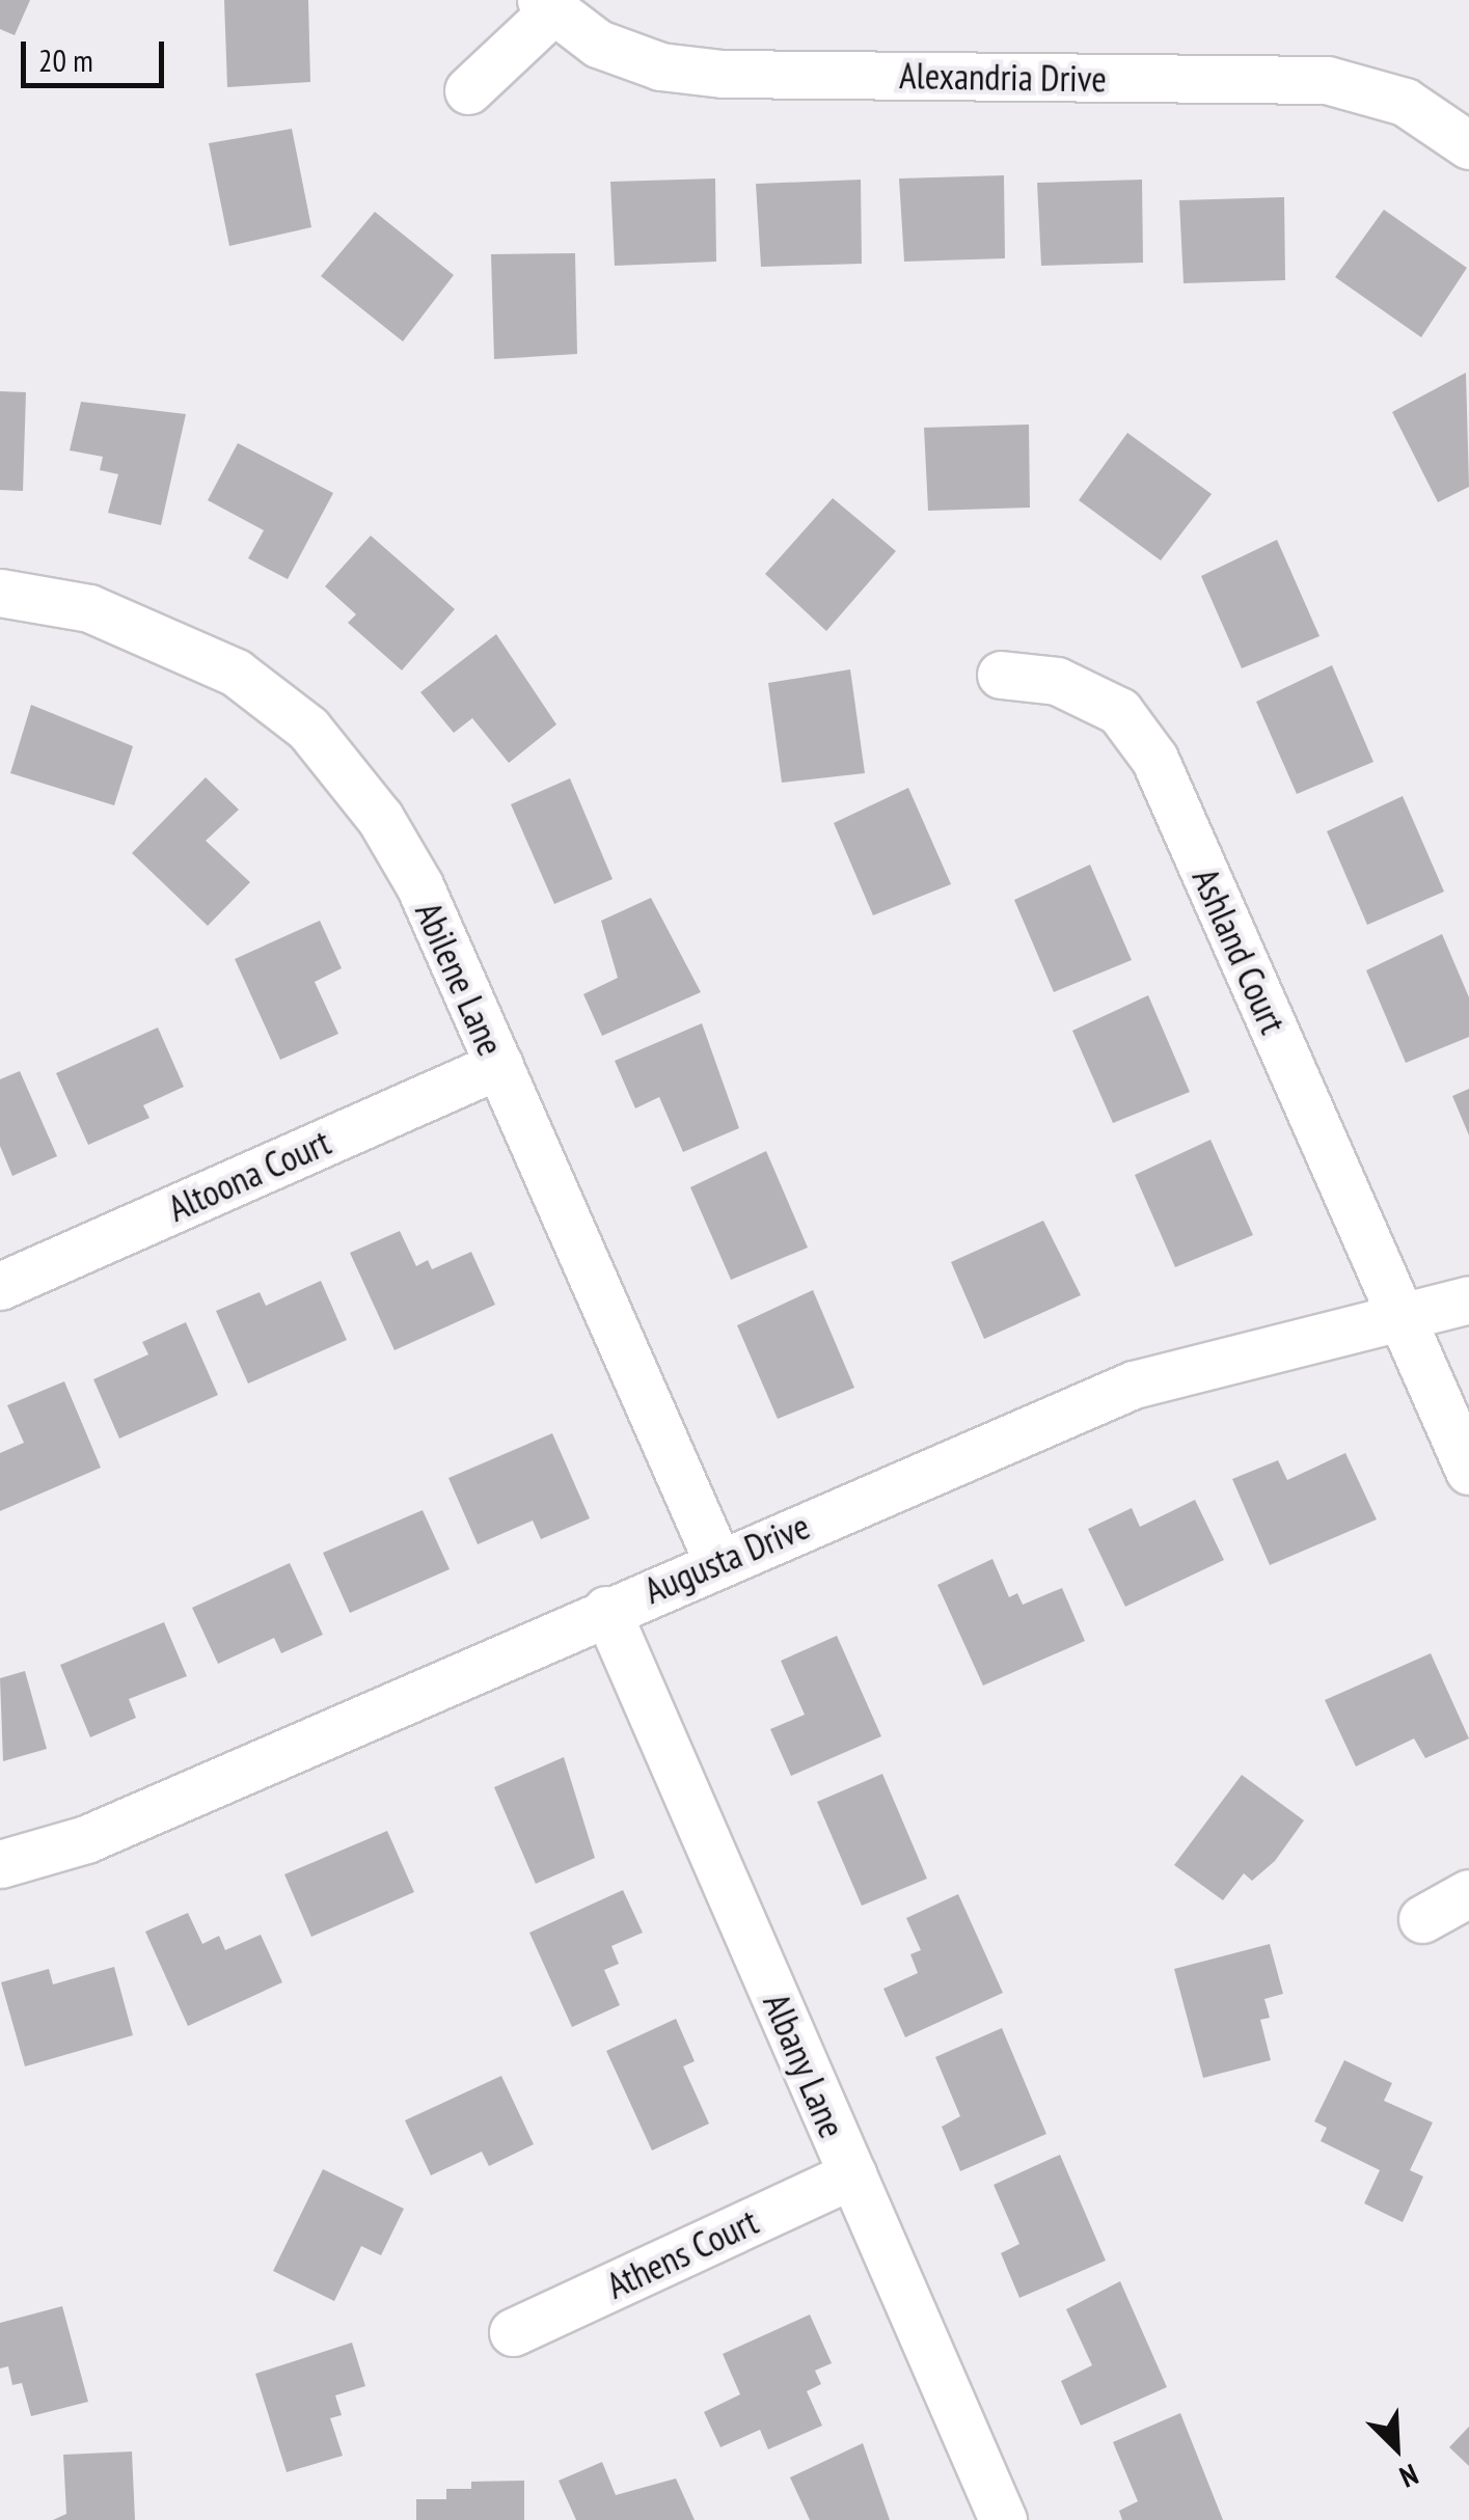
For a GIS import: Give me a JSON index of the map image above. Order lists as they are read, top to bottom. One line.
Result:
{"streets":{"street":["Alexandria Drive","Ashland Court","Abilene Lane","Altoona Court","Augusta Drive","Albany Lane","Athens Court"]},"crossings":[["Ashland Court","Augusta Drive"],["Abilene Lane","Altoona Court"],["Abilene Lane","Augusta Drive"],["Augusta Drive","Albany Lane"],["Albany Lane","Athens Court"]],"scale_bar":"20 m","north":"bottom right"}
